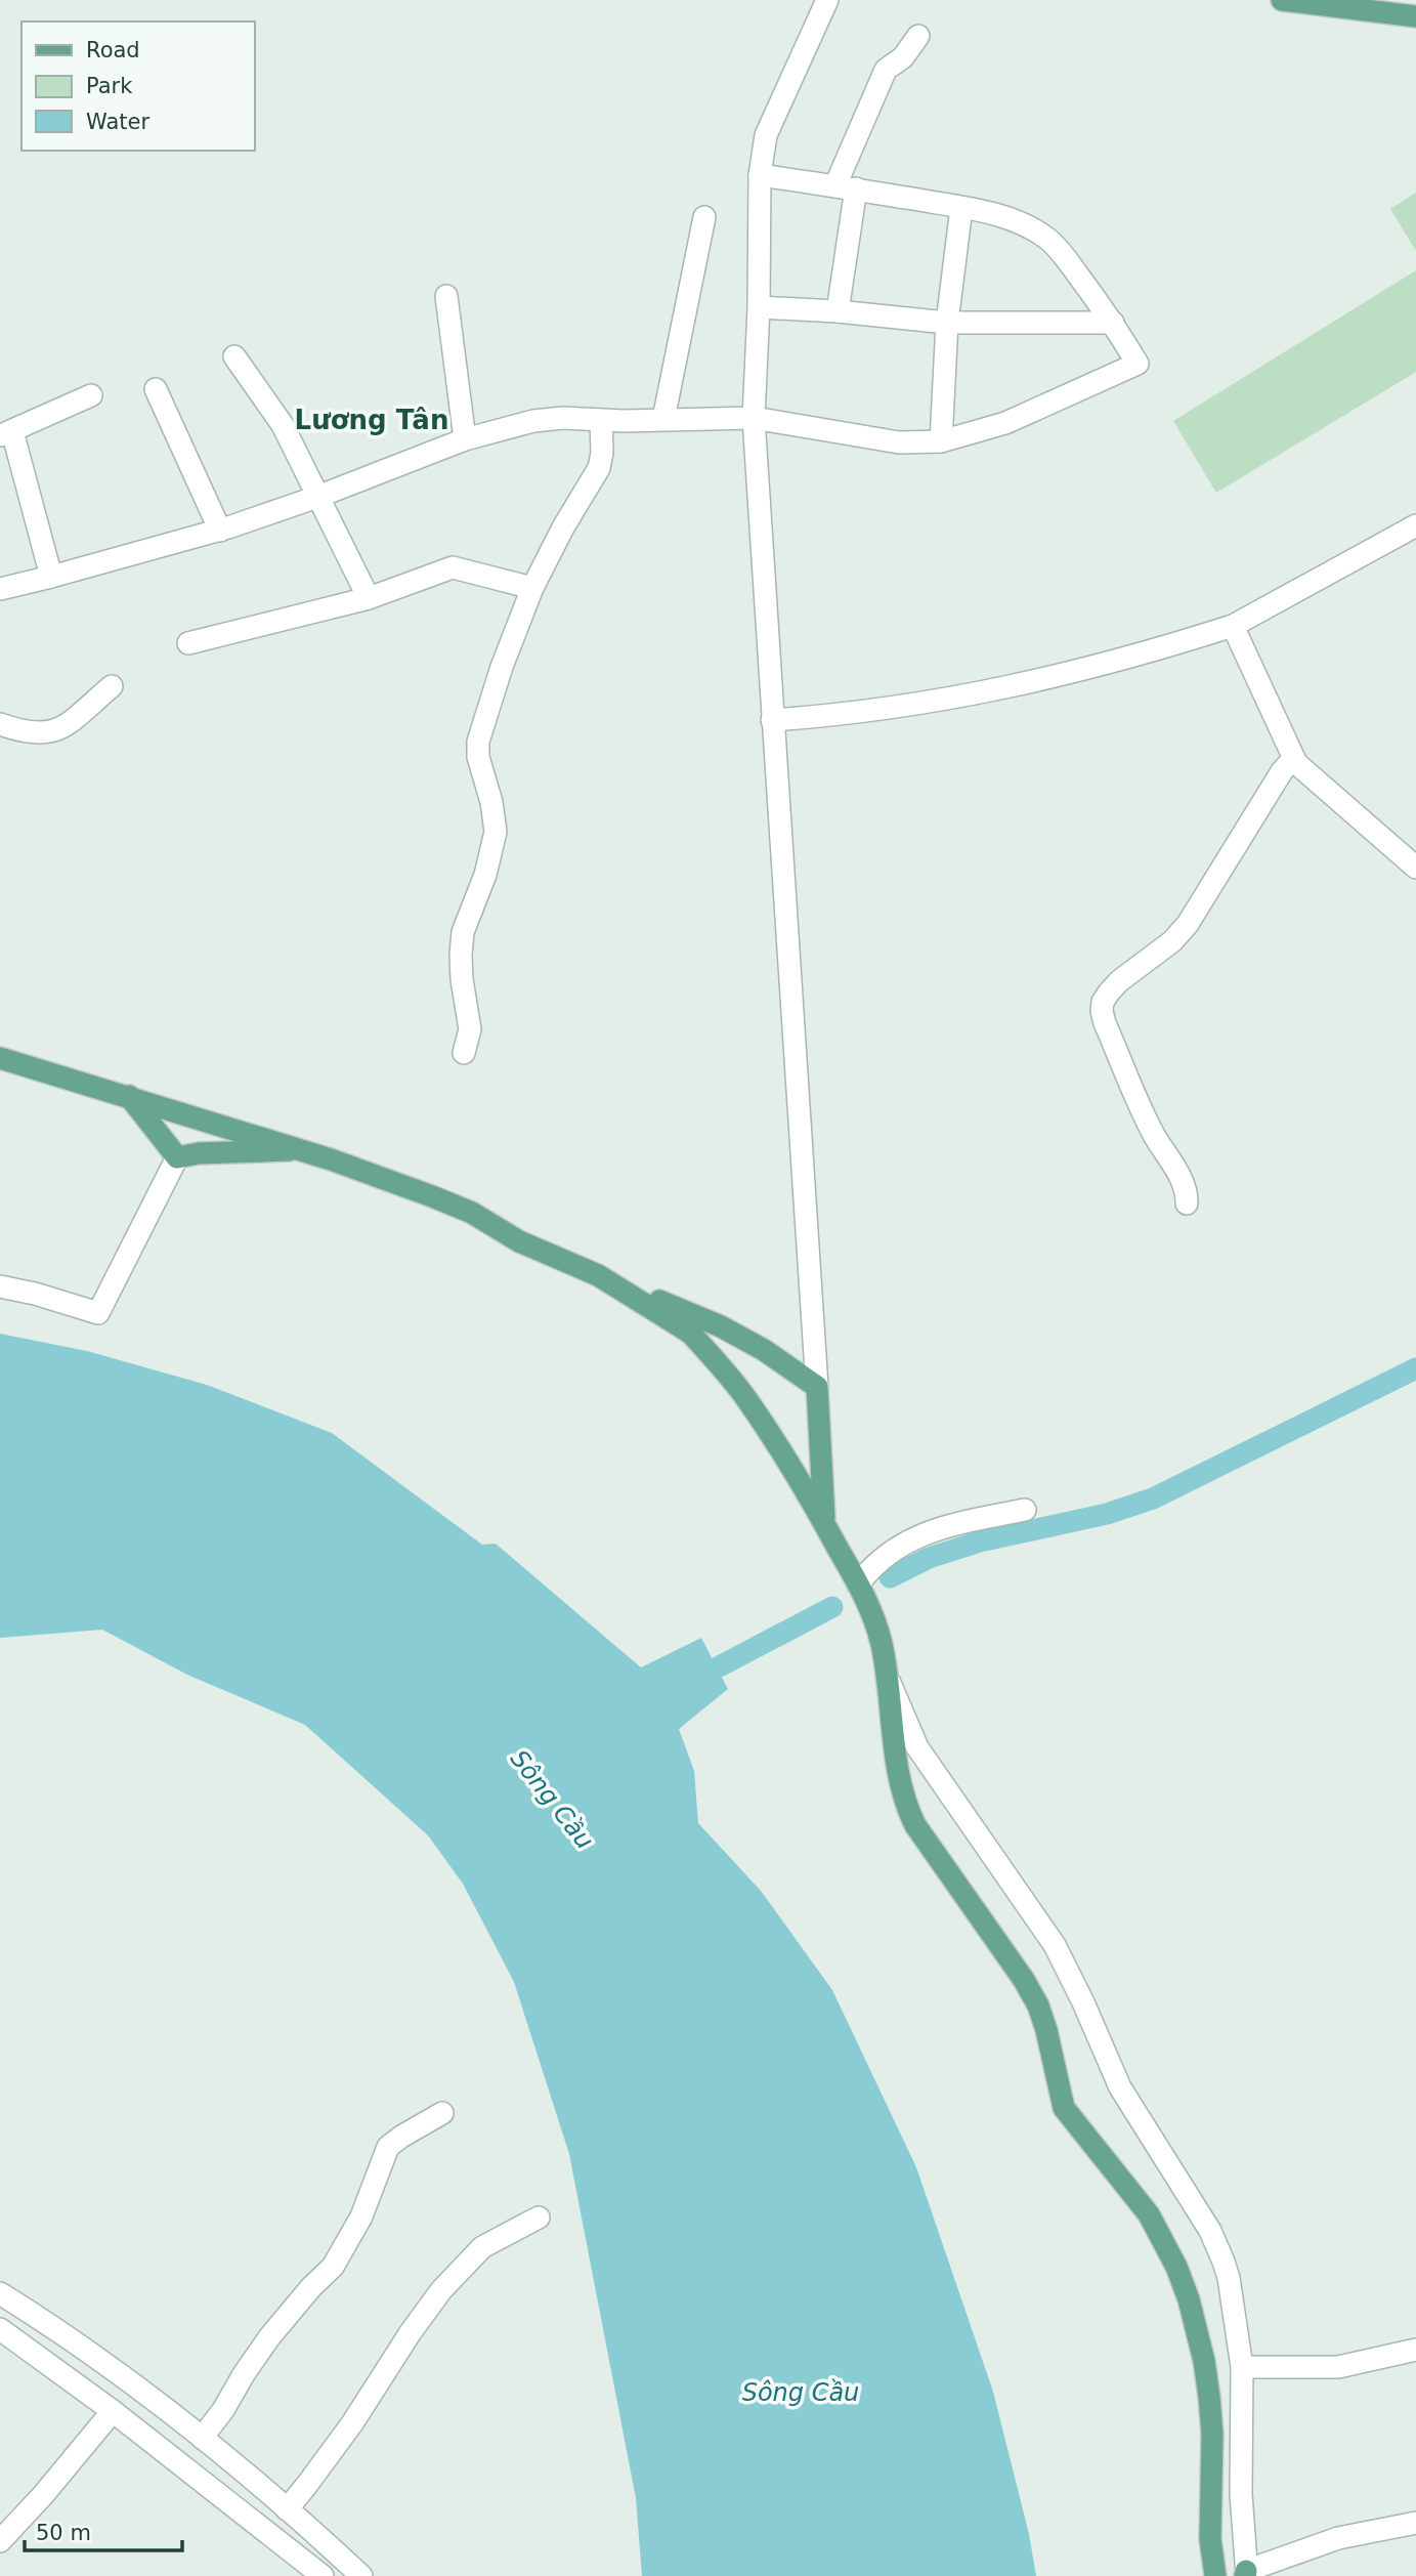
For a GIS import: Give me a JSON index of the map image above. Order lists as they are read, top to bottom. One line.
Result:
{"districts":["Lương Tân"],"water":["Sông Cầu"],"legend":["Road","Park","Water"],"scale_bar":"50 m"}
